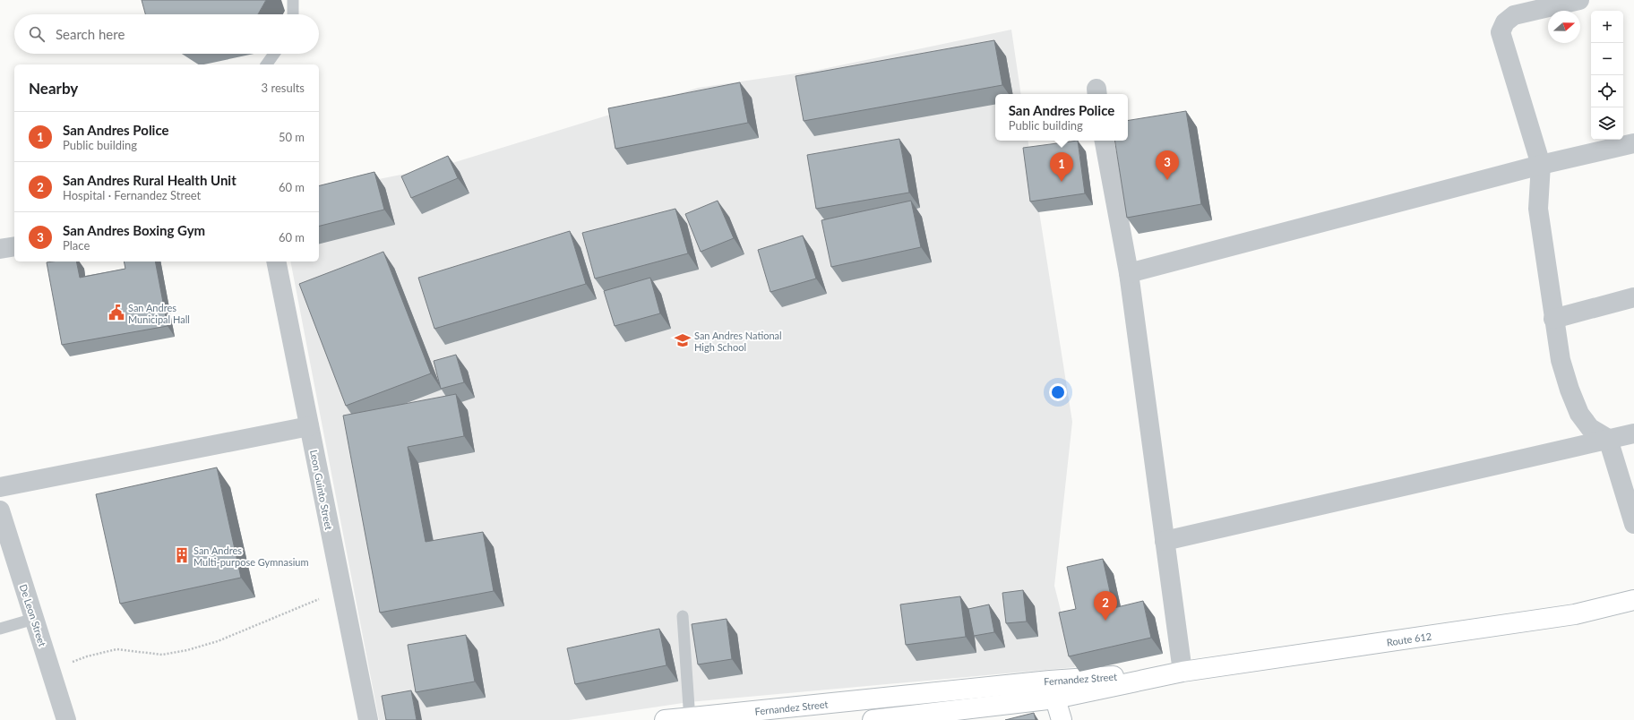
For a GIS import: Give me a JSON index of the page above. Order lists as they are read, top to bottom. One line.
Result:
{"streets":{"main road":["Route 612","Fernandez Street"],"street":["Leon Guinto Street","De Leon Street"]},"crossings":[["Route 612","Fernandez Street"]],"places":{"public building":["San Andres Municipal Hall"],"school or university":["San Andres National High School"],"building":["San Andres Multi-purpose Gymnasium"]},"north":"right","page":{"map_buttons":["+","−"],"search":"Search here","heading":["Nearby","3 results"],"popup":["San Andres Police","Public building"],"list":[{"mark":"1","name":"San Andres Police","note":"Public building","value":"50 m"},{"mark":"2","name":"San Andres Rural Health Unit","note":"Hospital · Fernandez Street","value":"60 m"},{"mark":"3","name":"San Andres Boxing Gym","note":"Place","value":"60 m"}],"pins":["3","1","2"]}}
